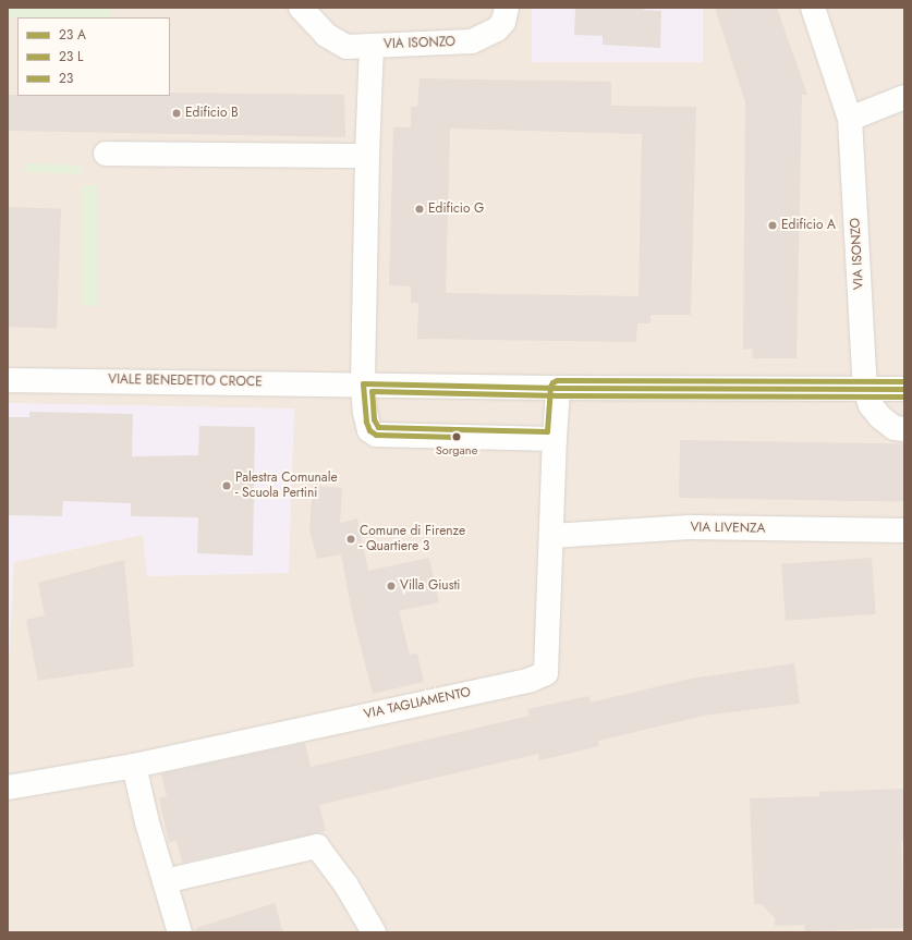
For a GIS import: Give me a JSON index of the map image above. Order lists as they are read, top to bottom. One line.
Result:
{"streets":{"street":["VIA ISONZO","VIALE BENEDETTO CROCE","VIA LIVENZA","VIA TAGLIAMENTO"]},"crossings":[["VIA ISONZO","VIALE BENEDETTO CROCE"],["VIALE BENEDETTO CROCE","VIA TAGLIAMENTO"],["VIA LIVENZA","VIA TAGLIAMENTO"]],"places":["Edificio B","Edificio G","Edificio A","Sorgane","Palestra Comunale - Scuola Pertini","Comune di Firenze - Quartiere 3","Villa Giusti"],"lines":["transit line 23"],"legend":["23 A","23 L","23"]}
